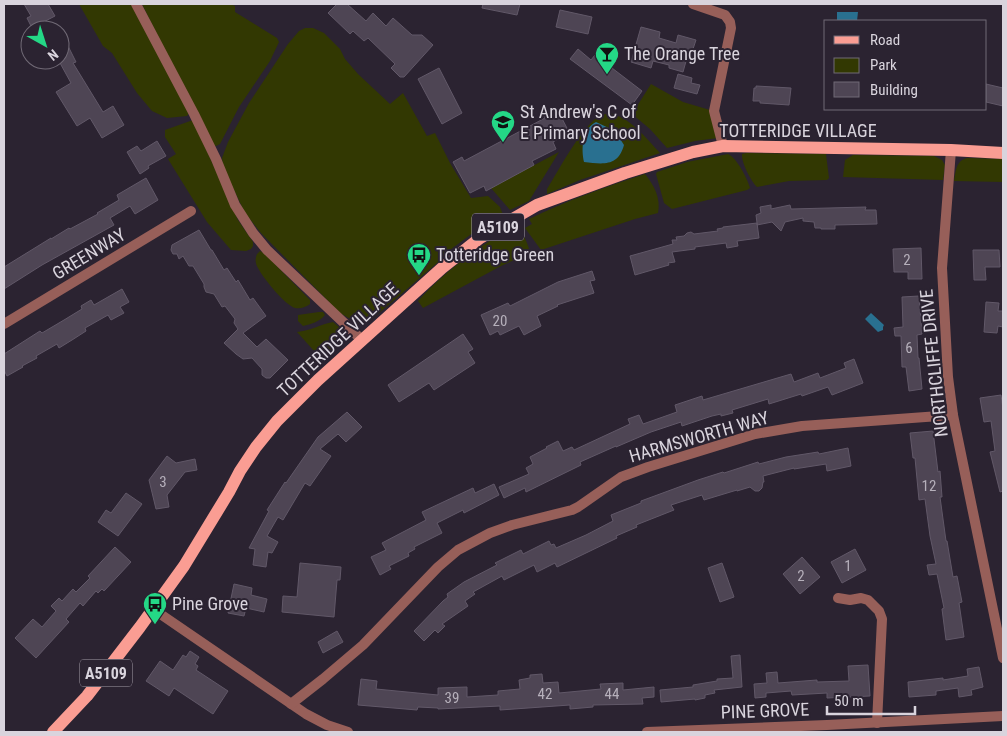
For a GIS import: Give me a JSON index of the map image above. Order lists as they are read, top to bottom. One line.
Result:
{"streets":{"main road":["TOTTERIDGE VILLAGE","A5109"],"street":["GREENWAY","NORTHCLIFFE DRIVE","HARMSWORTH WAY","PINE GROVE"]},"crossings":[["TOTTERIDGE VILLAGE","A5109"],["TOTTERIDGE VILLAGE","NORTHCLIFFE DRIVE"],["NORTHCLIFFE DRIVE","HARMSWORTH WAY"]],"places":{"bar":["The Orange Tree"],"school or university":["St Andrew's C of E Primary School"],"bus stop":["Totteridge Green","Pine Grove"]},"house_numbers":["2","20","6","3","12","1","2","42","44","39"],"legend":["Road","Park","Building"],"scale_bar":"50 m","north":"bottom right"}
